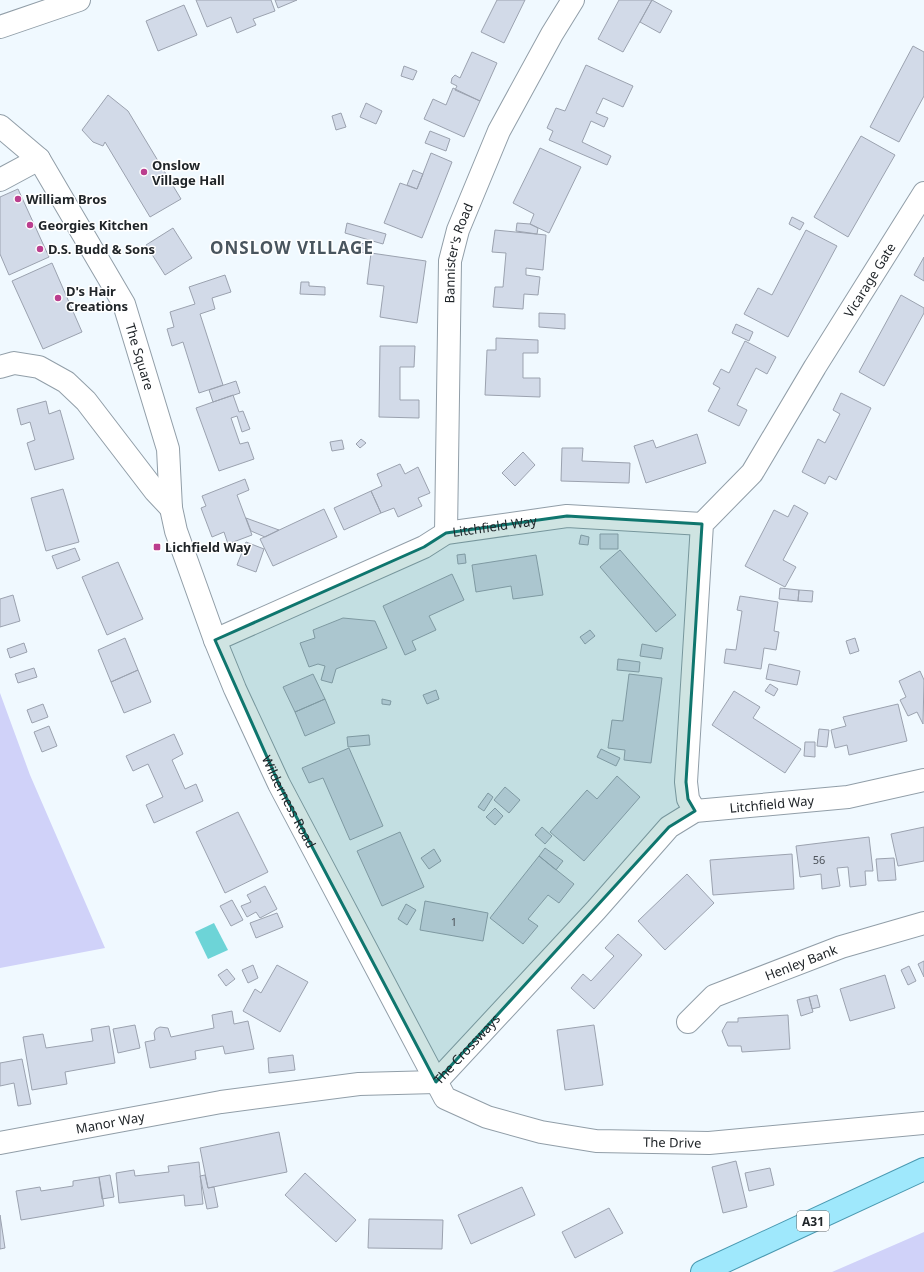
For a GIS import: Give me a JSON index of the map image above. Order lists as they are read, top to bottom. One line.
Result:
{"streets":{"main road":["A31"],"street":["Bannister's Road","Vicarage Gate","The Square","Litchfield Way","Wilderness Road","Henley Bank","The Crossways","Manor Way","The Drive"]},"crossings":[["Bannister's Road","Litchfield Way"],["Vicarage Gate","Litchfield Way"],["The Square","Wilderness Road"],["Litchfield Way","Wilderness Road"],["Litchfield Way","The Crossways"],["Wilderness Road","The Crossways"],["Wilderness Road","The Drive"],["The Crossways","Manor Way"],["The Crossways","The Drive"]],"districts":["ONSLOW VILLAGE"],"places":{"other":["Onslow Village Hall","William Bros","Georgies Kitchen","D.S. Budd & Sons","D's Hair Creations"],"transit":["Lichfield Way"]},"house_numbers":["56","1"]}
